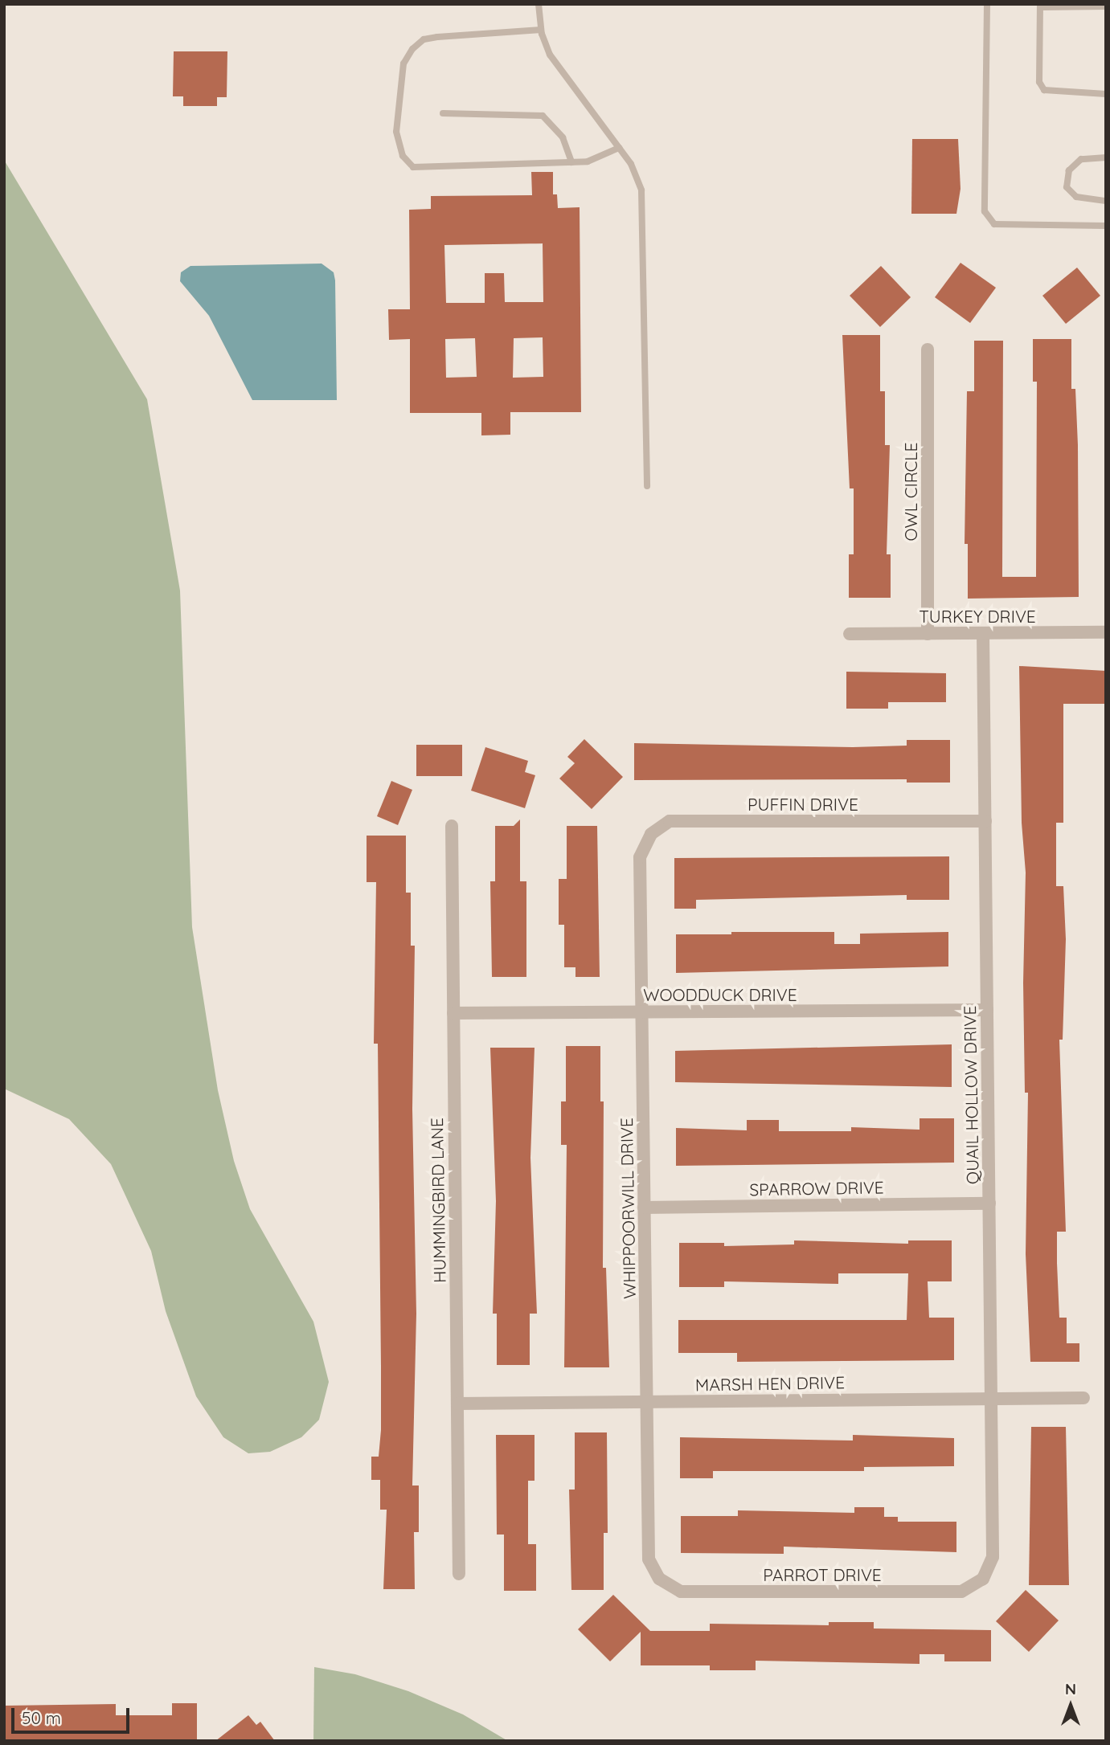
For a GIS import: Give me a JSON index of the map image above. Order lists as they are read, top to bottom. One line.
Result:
{"streets":{"street":["OWL CIRCLE","TURKEY DRIVE","PUFFIN DRIVE","WOODDUCK DRIVE","QUAIL HOLLOW DRIVE","SPARROW DRIVE","HUMMINGBIRD LANE","WHIPPOORWILL DRIVE","MARSH HEN DRIVE","PARROT DRIVE"]},"crossings":[["OWL CIRCLE","TURKEY DRIVE"],["TURKEY DRIVE","QUAIL HOLLOW DRIVE"],["PUFFIN DRIVE","QUAIL HOLLOW DRIVE"],["PUFFIN DRIVE","WHIPPOORWILL DRIVE"],["WOODDUCK DRIVE","QUAIL HOLLOW DRIVE"],["WOODDUCK DRIVE","HUMMINGBIRD LANE"],["WOODDUCK DRIVE","WHIPPOORWILL DRIVE"],["QUAIL HOLLOW DRIVE","SPARROW DRIVE"],["QUAIL HOLLOW DRIVE","MARSH HEN DRIVE"],["QUAIL HOLLOW DRIVE","PARROT DRIVE"],["SPARROW DRIVE","WHIPPOORWILL DRIVE"],["HUMMINGBIRD LANE","MARSH HEN DRIVE"],["WHIPPOORWILL DRIVE","MARSH HEN DRIVE"],["WHIPPOORWILL DRIVE","PARROT DRIVE"]],"scale_bar":"50 m","north":"top"}
